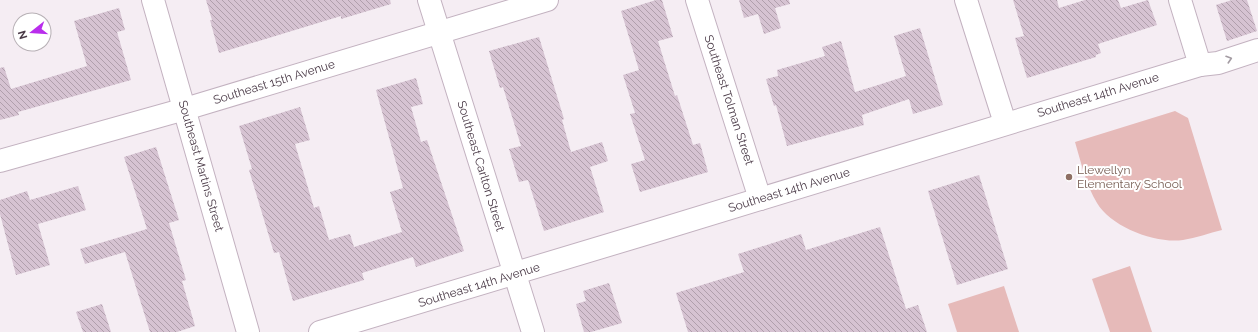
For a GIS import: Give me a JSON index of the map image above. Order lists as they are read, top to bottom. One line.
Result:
{"streets":{"street":["Southeast 15th Avenue","Southeast 14th Avenue","Southeast Tolman Street","Southeast Martins Street","Southeast Carlton Street"]},"crossings":[["Southeast 15th Avenue","Southeast Martins Street"],["Southeast 15th Avenue","Southeast Carlton Street"],["Southeast 14th Avenue","Southeast Tolman Street"],["Southeast 14th Avenue","Southeast Carlton Street"]],"places":["Llewellyn Elementary School"],"north":"left"}
